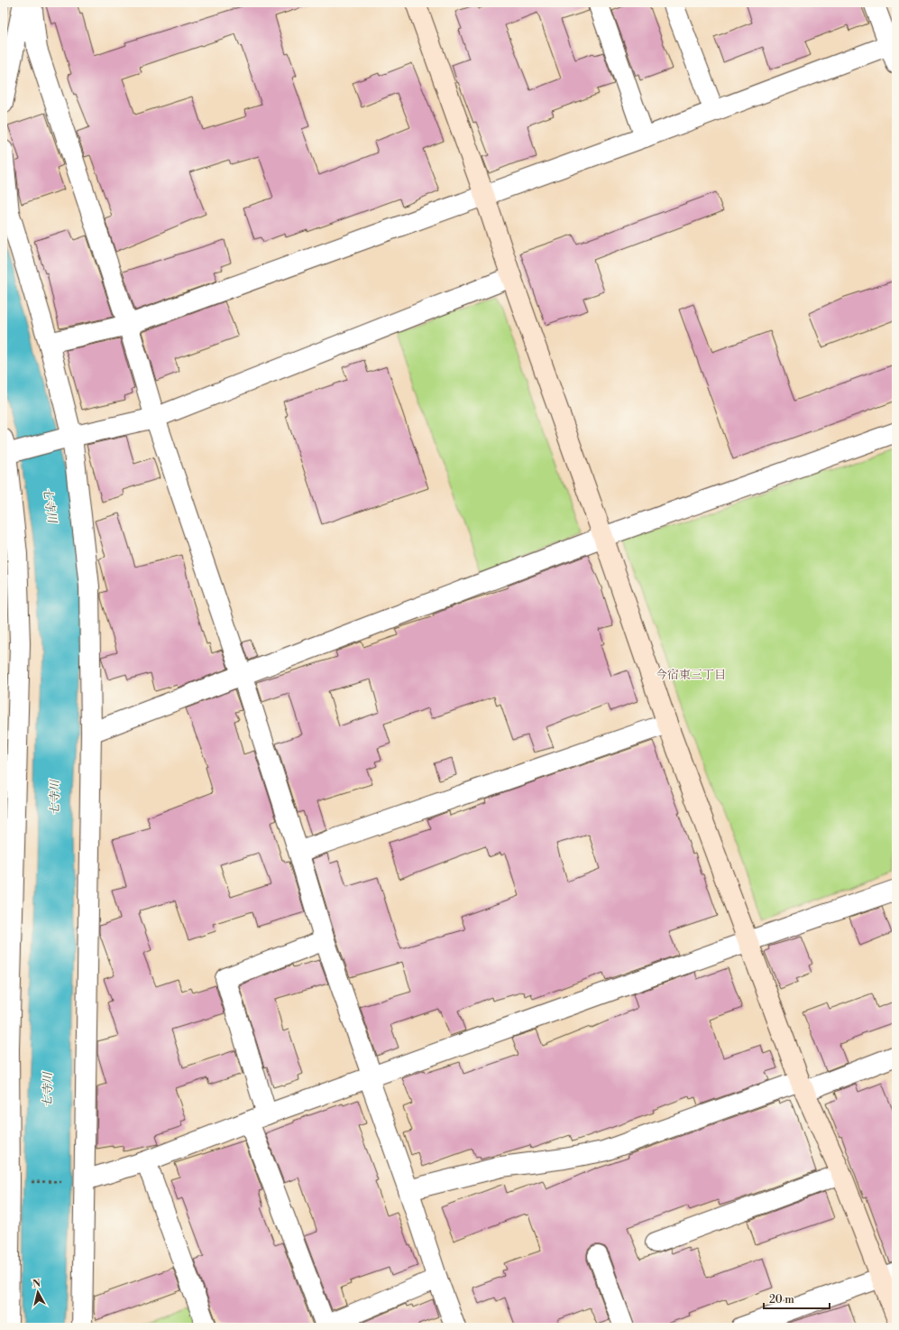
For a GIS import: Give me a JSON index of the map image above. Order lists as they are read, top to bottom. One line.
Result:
{"districts":["今宿東三丁目"],"water":["七寺川"],"scale_bar":"20 m","north":"top"}
